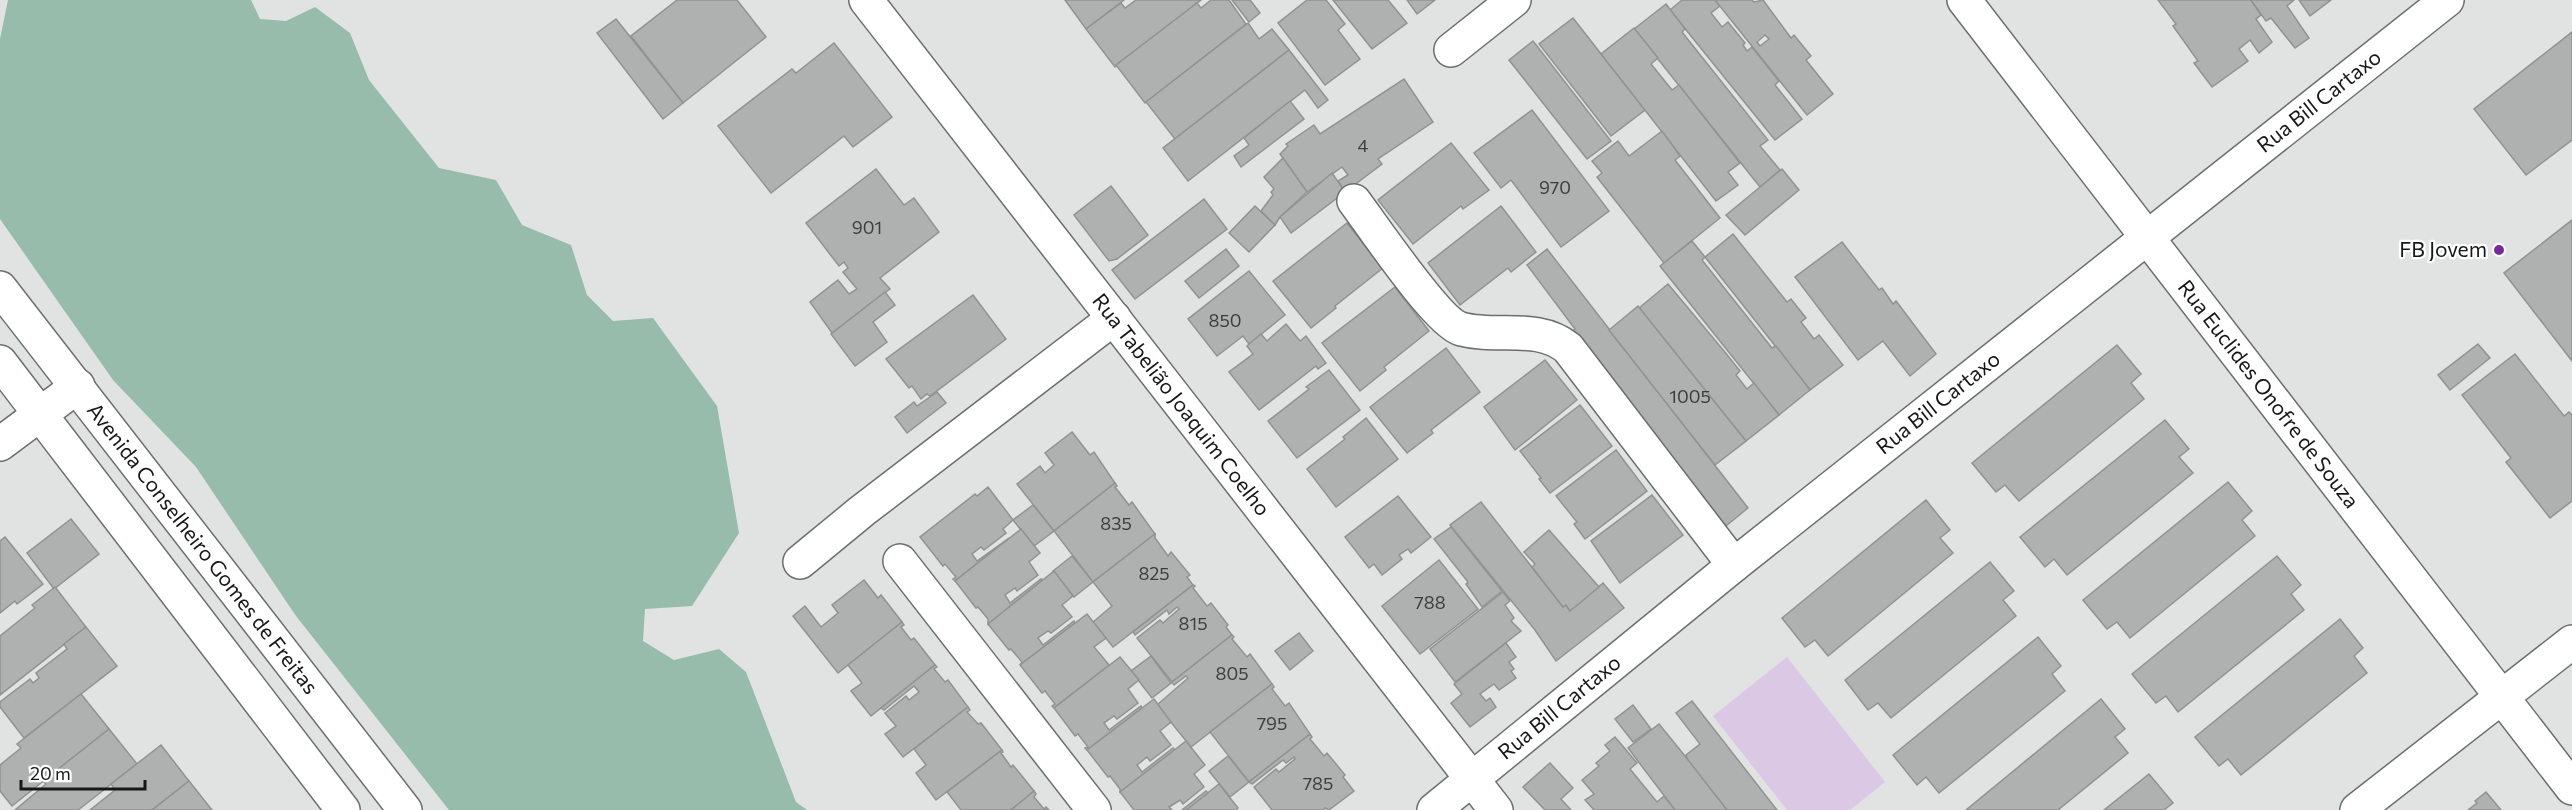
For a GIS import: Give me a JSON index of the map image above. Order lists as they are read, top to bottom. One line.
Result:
{"streets":{"street":["Rua Bill Cartaxo","Rua Euclides Onofre de Souza","Rua Tabelião Joaquim Coelho","Avenida Conselheiro Gomes de Freitas"]},"crossings":[["Rua Bill Cartaxo","Rua Euclides Onofre de Souza"],["Rua Bill Cartaxo","Rua Tabelião Joaquim Coelho"]],"places":["FB Jovem"],"house_numbers":["4","970","901","850","1005","835","825","788","815","805","795","785"],"scale_bar":"20 m"}
